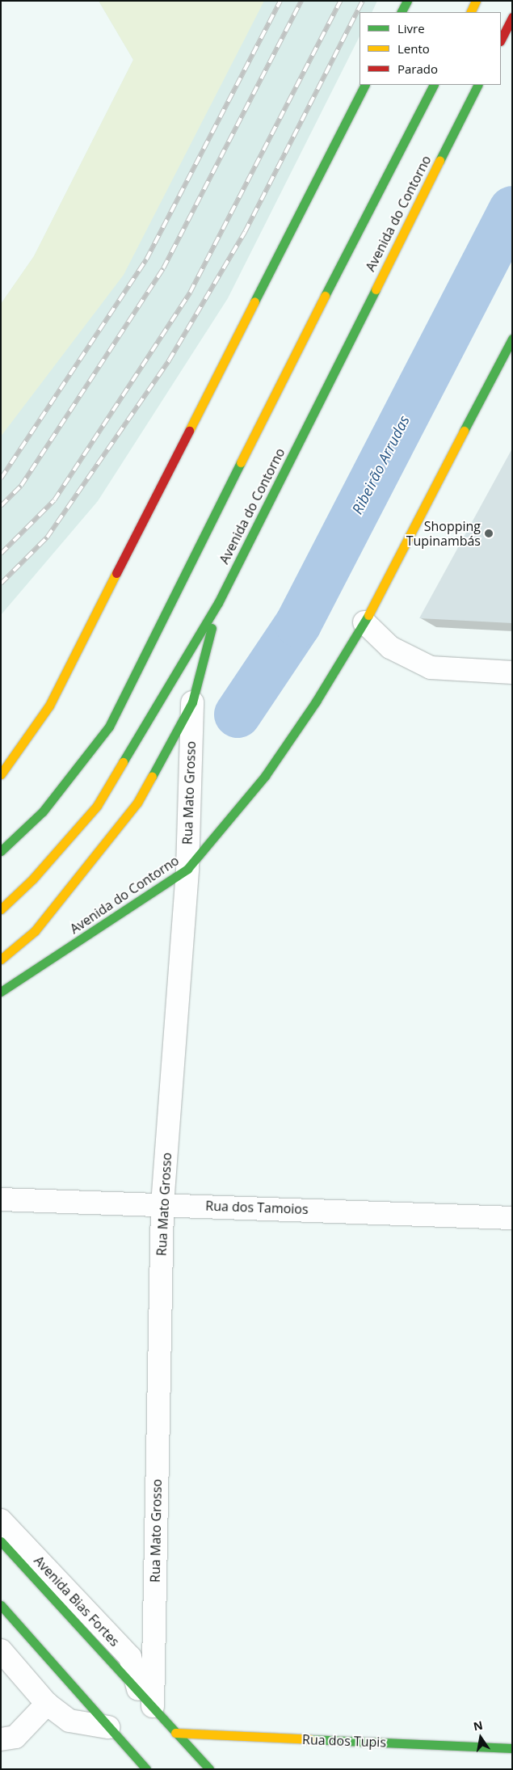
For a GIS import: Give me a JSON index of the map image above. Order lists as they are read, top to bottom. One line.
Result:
{"streets":{"main road":["Avenida do Contorno","Avenida Bias Fortes","Rua dos Tupis"],"street":["Rua Mato Grosso","Rua dos Tamoios"]},"crossings":[["Avenida do Contorno","Rua Mato Grosso"],["Rua Mato Grosso","Rua dos Tamoios"],["Rua Mato Grosso","Avenida Bias Fortes"],["Avenida Bias Fortes","Rua dos Tupis"]],"water":["Ribeirão Arrudas"],"places":["Shopping Tupinambás"],"legend":["Livre","Lento","Parado"],"north":"top"}
